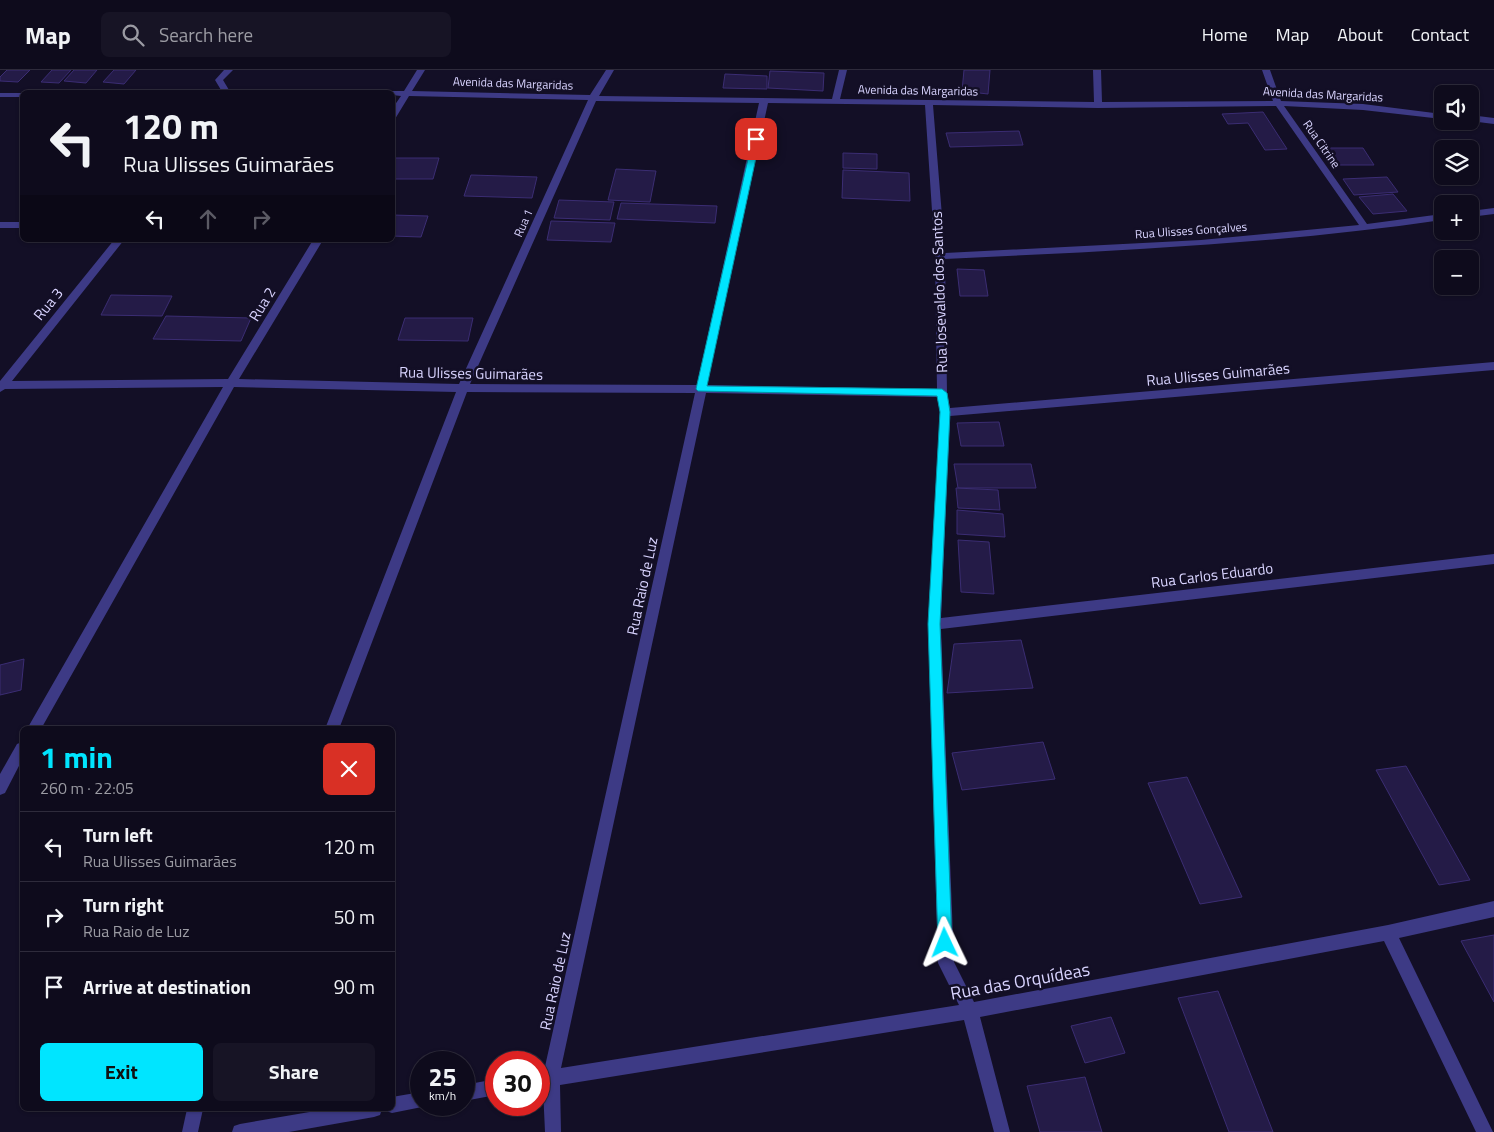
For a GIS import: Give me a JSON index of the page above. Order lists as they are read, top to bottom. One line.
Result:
{"streets":{"street":["Avenida das Margaridas","Rua Citrine","Rua 1","Rua Ulisses Gonçalves","Rua Josevaldo dos Santos","Rua 3","Rua 2","Rua Ulisses Guimarães","Rua Carlos Eduardo","Rua Raio de Luz","Rua das Orquídeas"]},"crossings":[["Avenida das Margaridas","Rua Citrine"],["Avenida das Margaridas","Rua 1"],["Avenida das Margaridas","Rua Josevaldo dos Santos"],["Avenida das Margaridas","Rua Raio de Luz"],["Rua Citrine","Rua Ulisses Gonçalves"],["Rua 1","Rua Ulisses Guimarães"],["Rua Ulisses Gonçalves","Rua Josevaldo dos Santos"],["Rua Josevaldo dos Santos","Rua Ulisses Guimarães"],["Rua Josevaldo dos Santos","Rua Carlos Eduardo"],["Rua Josevaldo dos Santos","Rua das Orquídeas"],["Rua 3","Rua Ulisses Guimarães"],["Rua 2","Rua Ulisses Guimarães"],["Rua Ulisses Guimarães","Rua Raio de Luz"]],"page":{"header":"Map","search":"Search here","nav":["Home","Map","About","Contact"],"map_buttons":["+","−"],"turn":["120 m","Rua Ulisses Guimarães"],"heading":["1 min","260 m · 22:05"],"list":[{"name":"Turn left","note":"Rua Ulisses Guimarães","value":"120 m"},{"name":"Turn right","note":"Rua Raio de Luz","value":"50 m"},{"name":"Arrive at destination","value":"90 m"}],"buttons":["Exit","Share"],"speed":"25 km/h","limit":"30"}}
